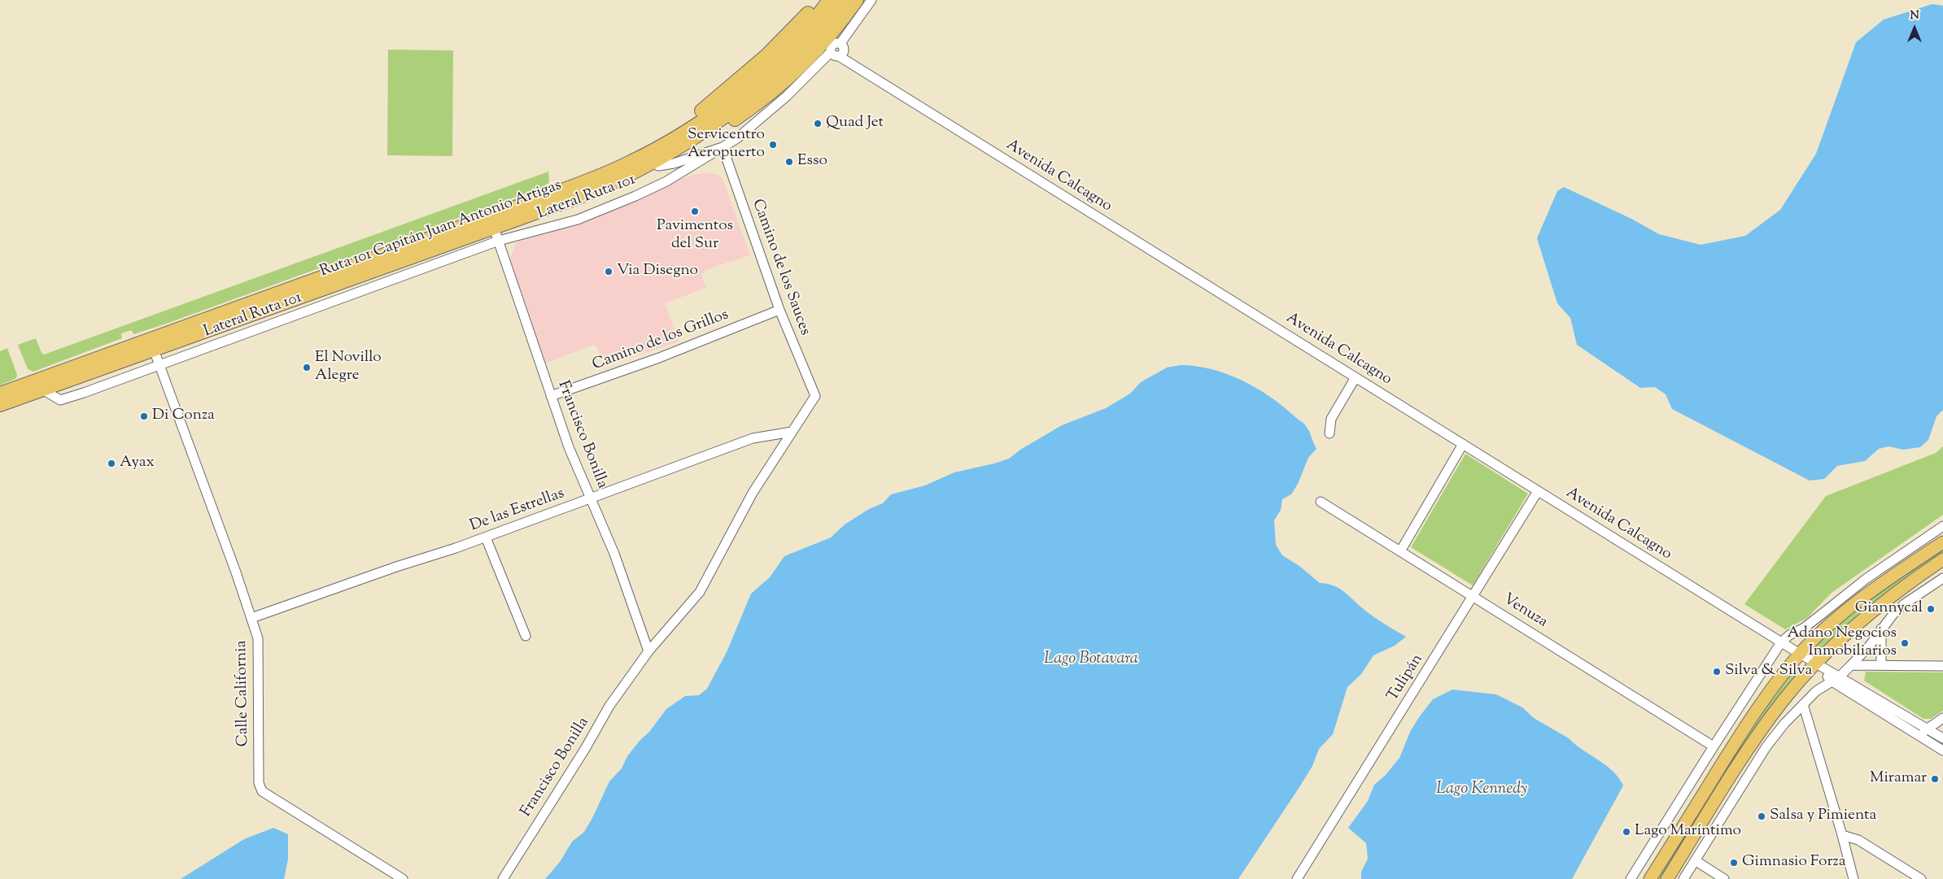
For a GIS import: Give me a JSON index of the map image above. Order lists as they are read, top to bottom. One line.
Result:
{"streets":{"highway":["Ruta 101 Capitán Juan Antonio Artigas"],"street":["Avenida Calcagno","Lateral Ruta 101","Camino de los Sauces","Camino de los Grillos","Francisco Bonilla","De las Estrellas","Venuza","Tulipán","Calle California"]},"crossings":[["Avenida Calcagno","Lateral Ruta 101"],["Avenida Calcagno","Tulipán"],["Lateral Ruta 101","Ruta 101 Capitán Juan Antonio Artigas"],["Lateral Ruta 101","Camino de los Sauces"],["Lateral Ruta 101","Francisco Bonilla"],["Lateral Ruta 101","Calle California"],["Ruta 101 Capitán Juan Antonio Artigas","Francisco Bonilla"],["Ruta 101 Capitán Juan Antonio Artigas","Calle California"],["Camino de los Sauces","Camino de los Grillos"],["Camino de los Sauces","Francisco Bonilla"],["Camino de los Grillos","Francisco Bonilla"],["Francisco Bonilla","De las Estrellas"],["De las Estrellas","Calle California"],["Venuza","Tulipán"]],"water":["Lago Botavara","Lago Kennedy"],"places":["Quad Jet","Servicentro Aeropuerto","Esso","Pavimentos del Sur","Via Disegno","El Novillo Alegre","Di Conza","Ayax","Giannycal","Adano Negocios Inmobiliarios","Silva & Silva","Miramar","Salsa y Pimienta","Lago Maríntimo","Gimnasio Forza"],"north":"top"}
